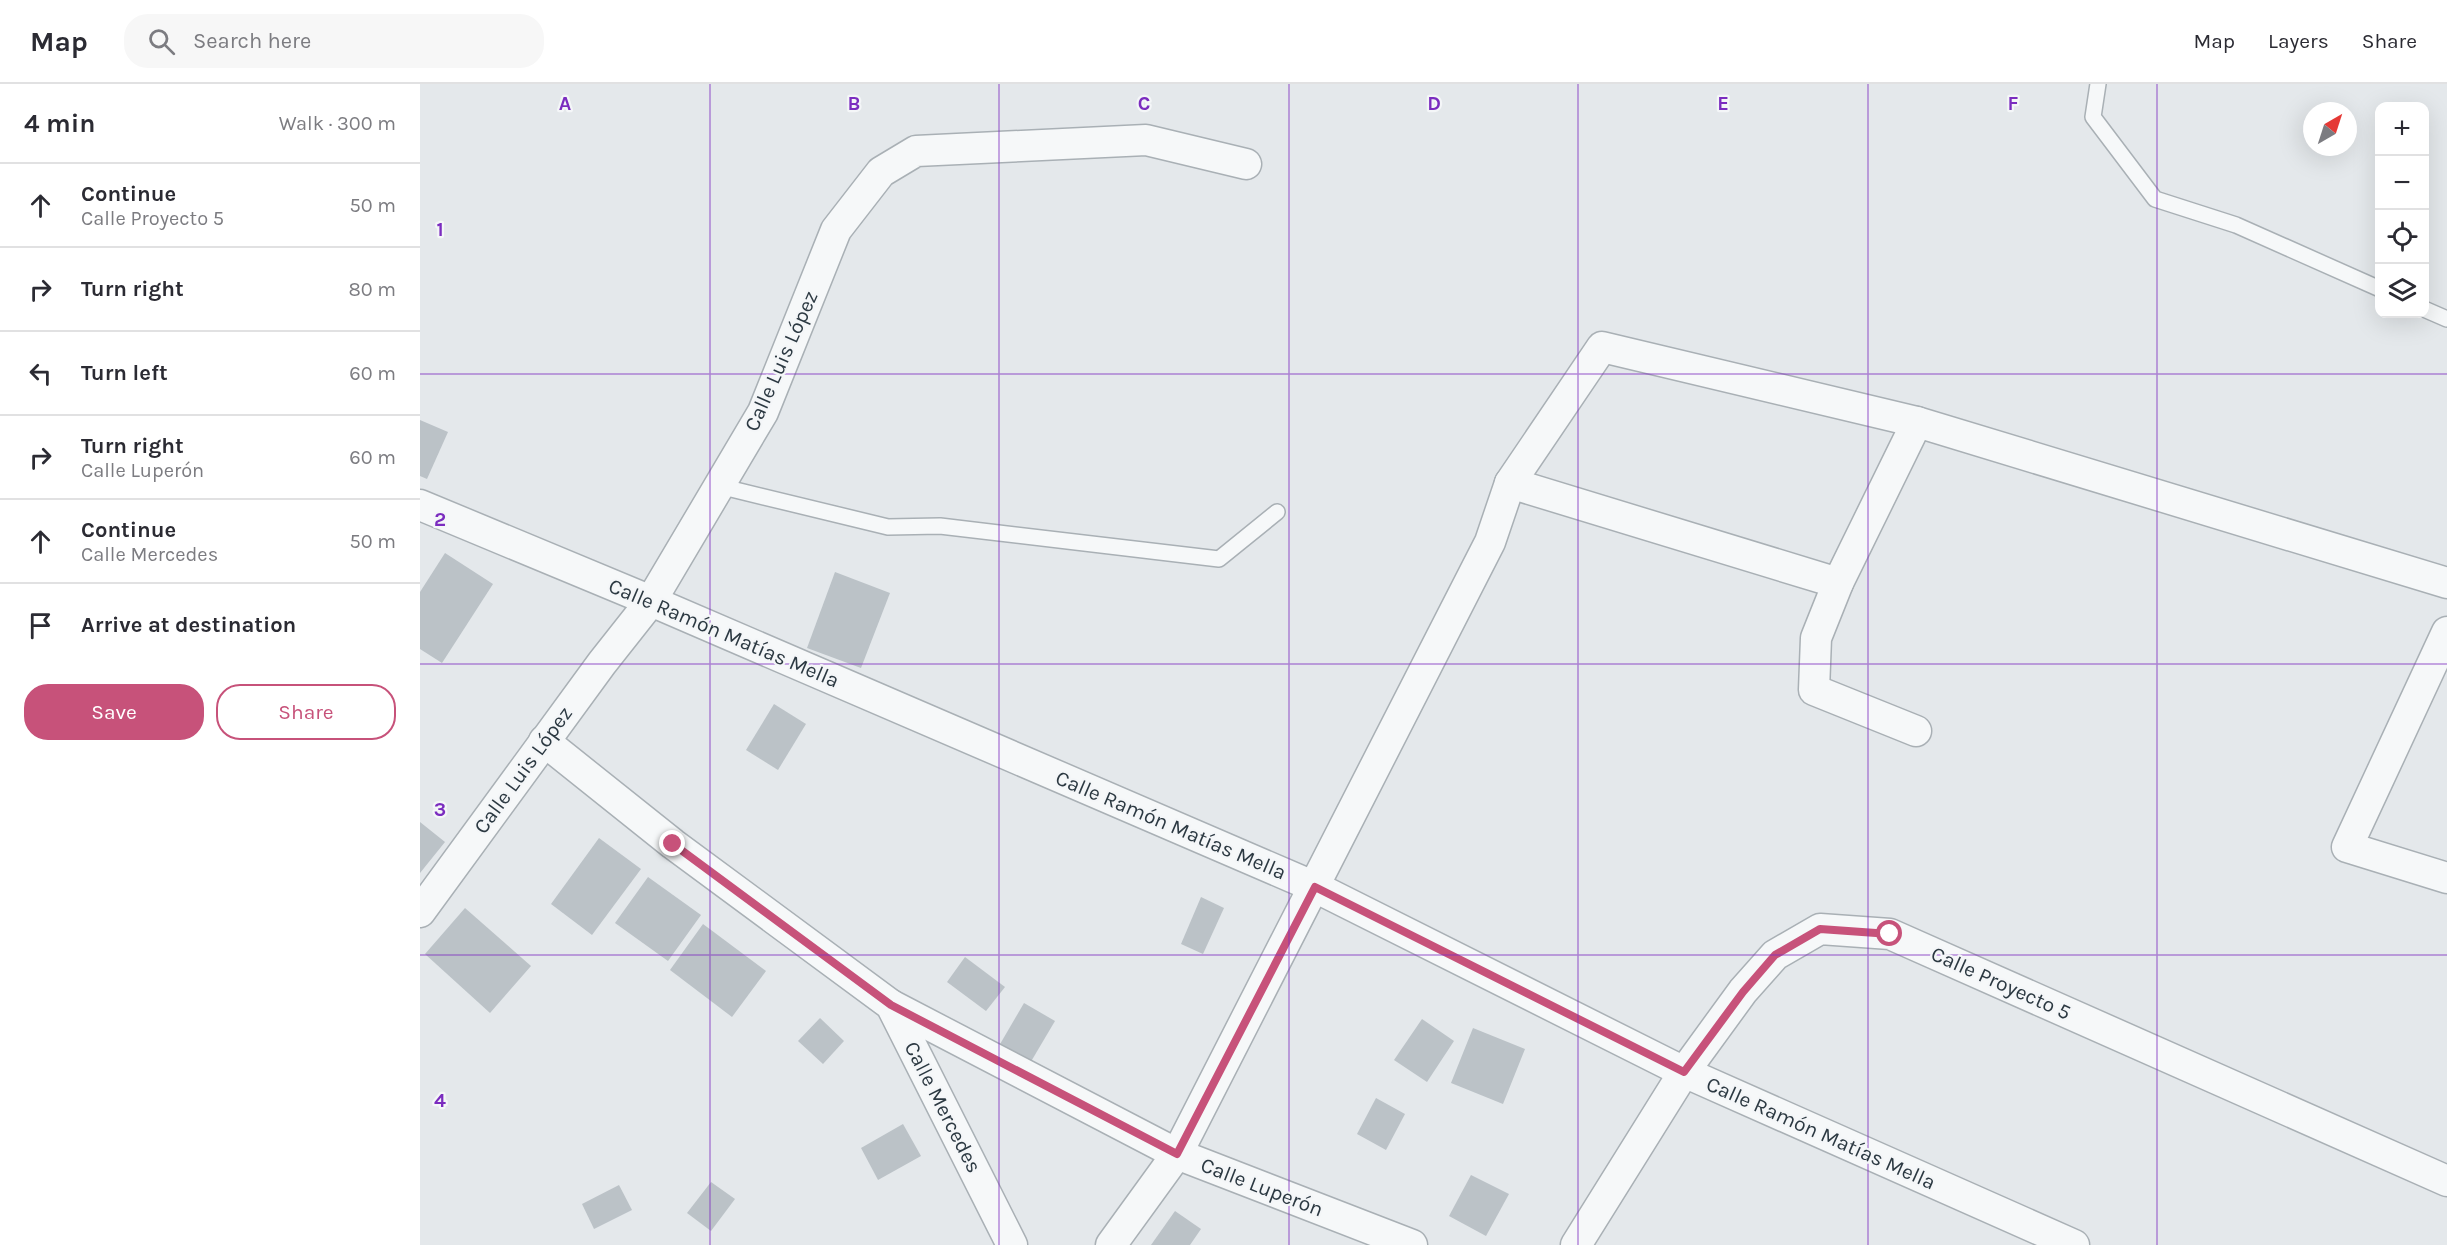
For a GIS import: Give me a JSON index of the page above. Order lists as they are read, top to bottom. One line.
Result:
{"streets":{"street":["Calle Luis López","Calle Ramón Matías Mella","Calle Proyecto 5","Calle Mercedes","Calle Luperón"]},"crossings":[["Calle Luis López","Calle Ramón Matías Mella"],["Calle Luis López","Calle Mercedes"],["Calle Ramón Matías Mella","Calle Proyecto 5"],["Calle Mercedes","Calle Luperón"]],"north":"top right","page":{"header":"Map","search":"Search here","nav":["Map","Layers","Share"],"heading":["4 min","Walk · 300 m"],"map_buttons":["+","−"],"list":[["Continue","Calle Proyecto 5","50 m"],["Turn right","80 m"],["Turn left","60 m"],["Turn right","Calle Luperón","60 m"],["Continue","Calle Mercedes","50 m"],"Arrive at destination"],"buttons":["Save","Share"]},"grid":{"columns":["A","B","C","D","E","F"],"rows":["1","2","3","4"]}}
